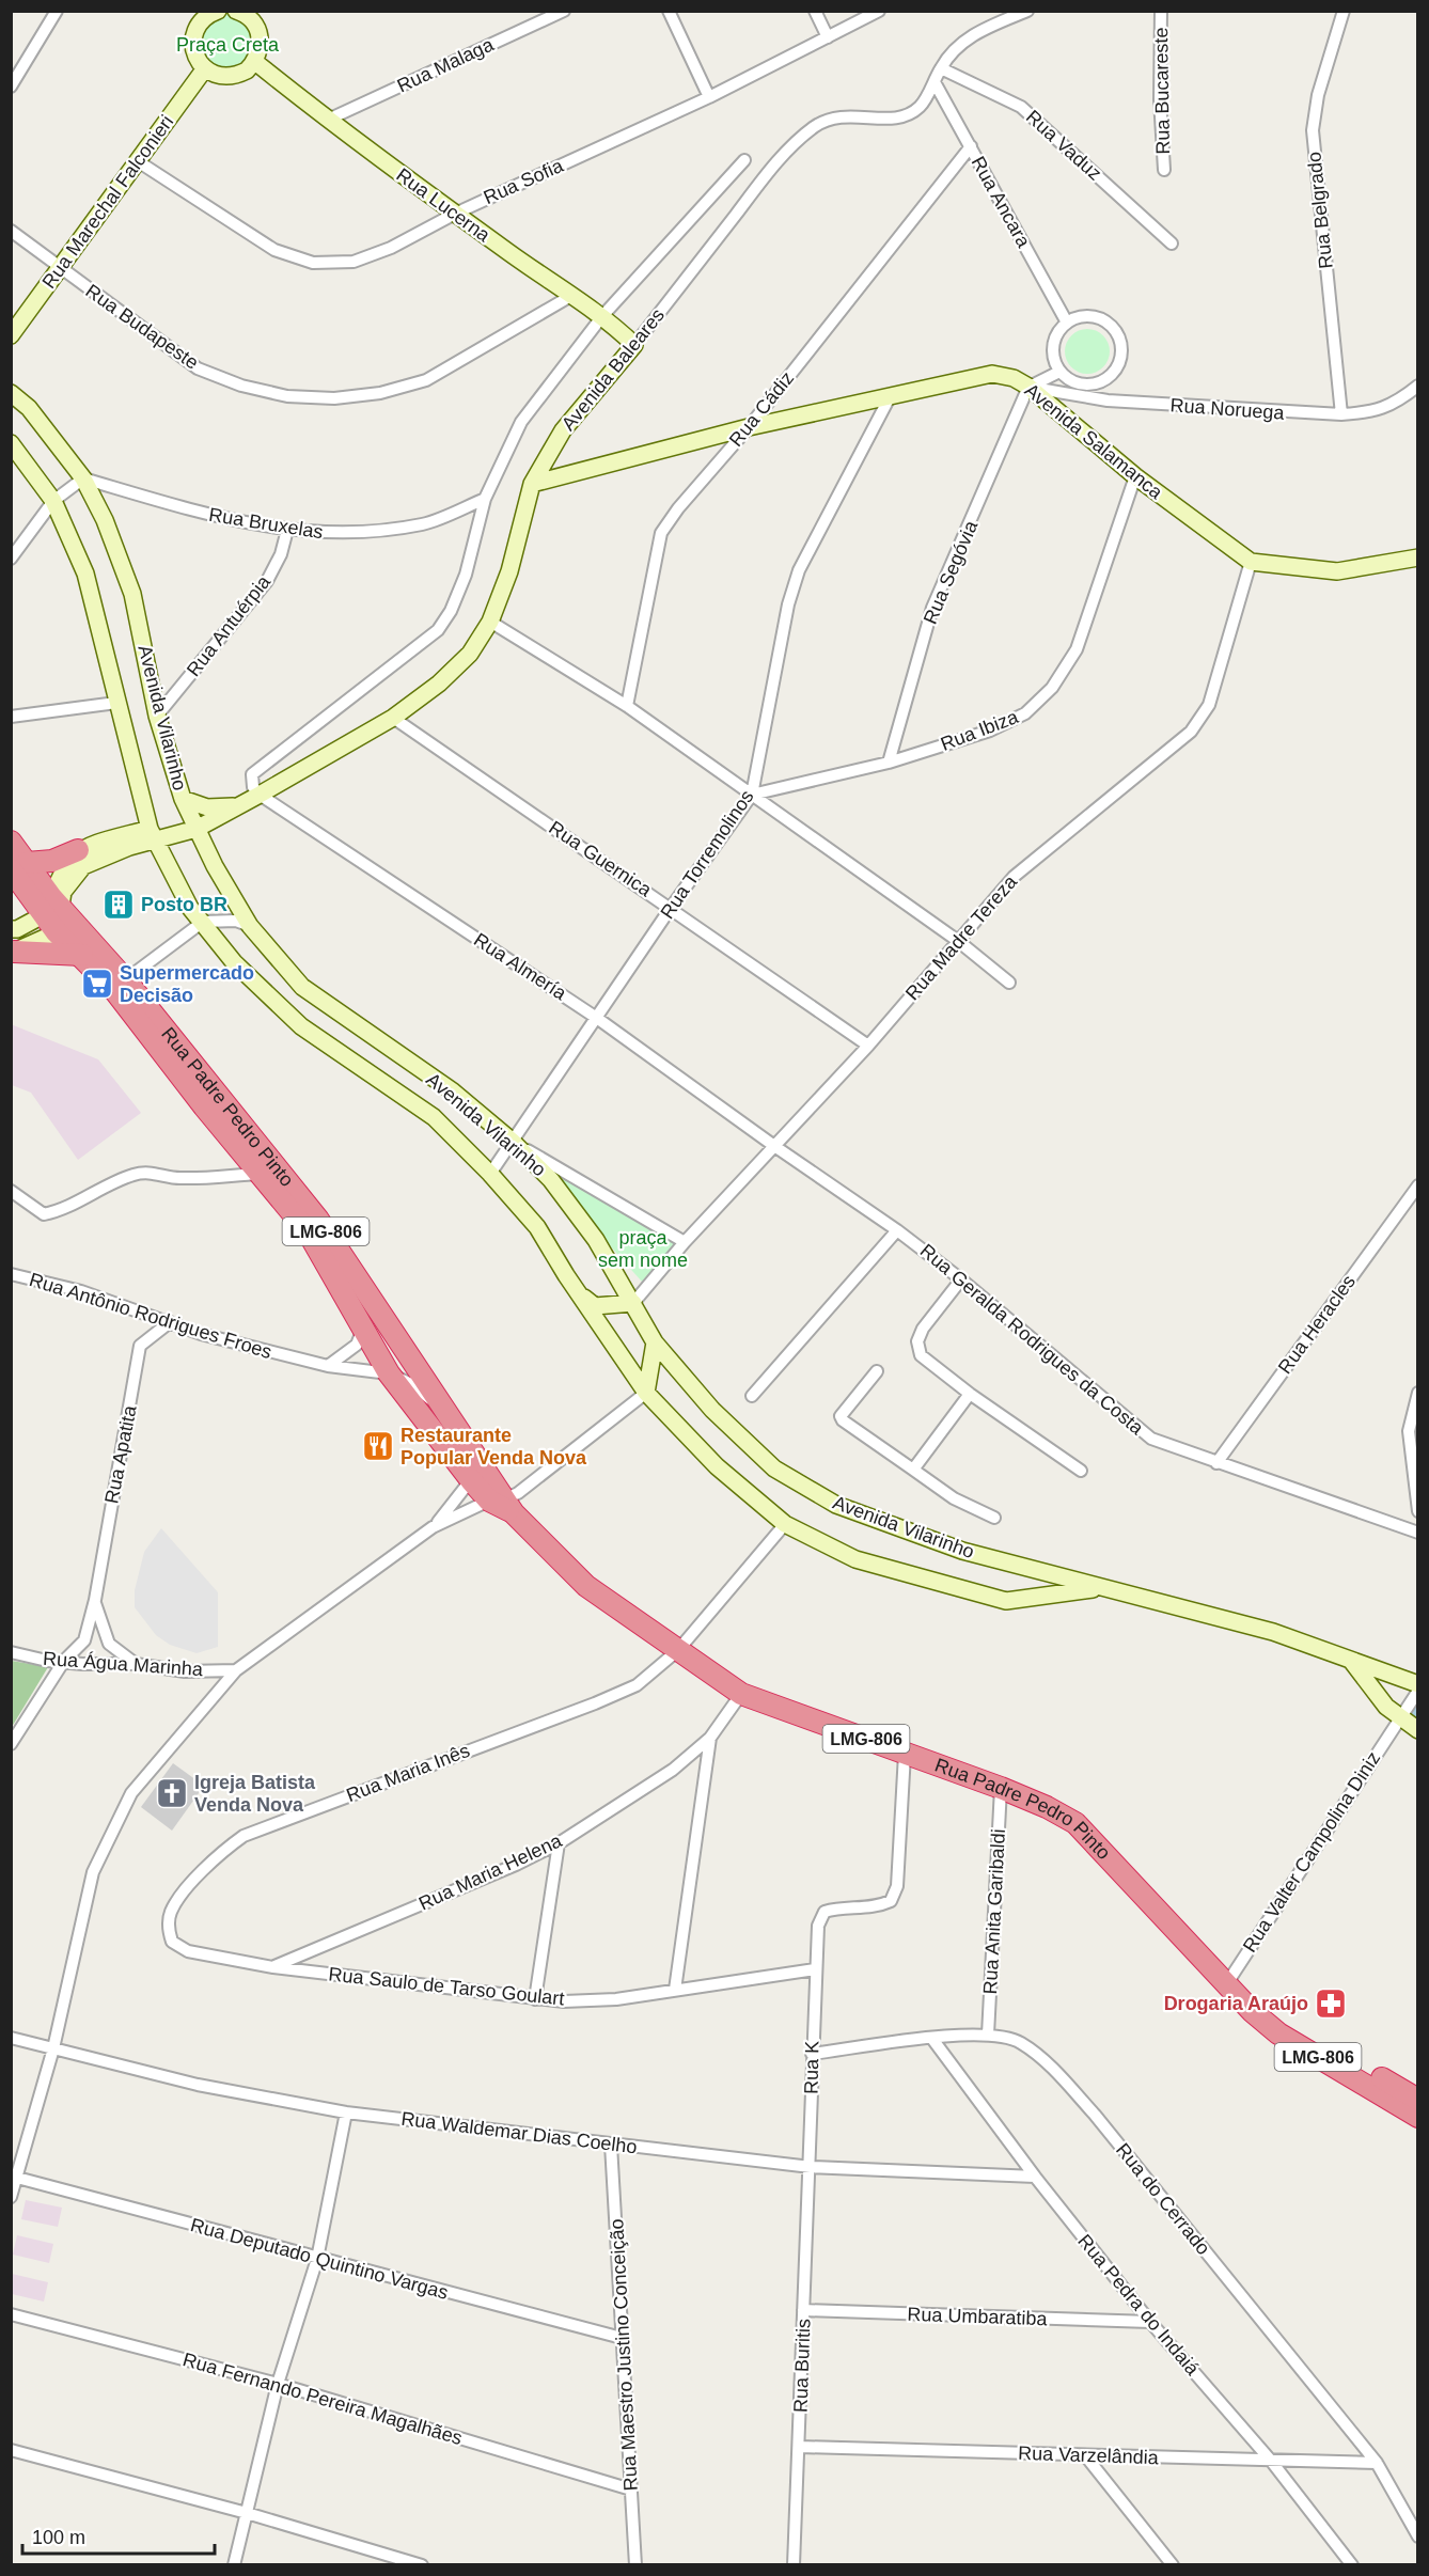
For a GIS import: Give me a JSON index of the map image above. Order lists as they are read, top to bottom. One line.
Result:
{"streets":{"highway":["Rua Padre Pedro Pinto","LMG-806"],"main road":["Rua Marechal Falconieri","Rua Lucerna","Avenida Baleares","Avenida Salamanca","Avenida Vilarinho"],"street":["Rua Malaga","Rua Bucareste","Rua Vaduz","Rua Sofia","Rua Ancara","Rua Belgrado","Rua Budapeste","Rua Cádiz","Rua Noruega","Rua Bruxelas","Rua Segóvia","Rua Antuérpia","Rua Ibiza","Rua Torremolinos","Rua Guernica","Rua Madre Tereza","Rua Almería","Rua Antônio Rodrigues Froes","Rua Heracles","Rua Geralda Rodrigues da Costa","Rua Apatita","Rua Água Marinha","Rua Maria Inês","Rua Valter Campolina Diniz","Rua Maria Helena","Rua Anita Garibaldi","Rua Saulo de Tarso Goulart","Rua K","Rua Waldemar Dias Coelho","Rua do Cerrado","Rua Deputado Quintino Vargas","Rua Pedra do Indaiá","Rua Umbaratiba","Rua Maestro Justino Conceição","Rua Buritis","Rua Fernando Pereira Magalhães","Rua Varzelândia"]},"crossings":[["Rua Malaga","Rua Lucerna"],["Rua Vaduz","Avenida Baleares"],["Rua Sofia","Rua Marechal Falconieri"],["Rua Sofia","Rua Lucerna"],["Rua Marechal Falconieri","Rua Budapeste"],["Rua Ancara","Avenida Baleares"],["Rua Ancara","Rua Cádiz"],["Rua Lucerna","Rua Budapeste"],["Rua Lucerna","Avenida Baleares"],["Rua Belgrado","Rua Noruega"],["Avenida Baleares","Avenida Salamanca"],["Avenida Baleares","Rua Bruxelas"],["Avenida Baleares","Avenida Vilarinho"],["Avenida Baleares","Rua Guernica"],["Avenida Baleares","Rua Almería"],["Avenida Baleares","Rua Padre Pedro Pinto"],["Rua Cádiz","Avenida Salamanca"],["Rua Noruega","Avenida Salamanca"],["Rua Noruega","Rua Segóvia"],["Avenida Salamanca","Rua Segóvia"],["Avenida Salamanca","Rua Ibiza"],["Avenida Salamanca","Rua Torremolinos"],["Avenida Salamanca","Rua Madre Tereza"],["Rua Bruxelas","Rua Antuérpia"],["Rua Bruxelas","Avenida Vilarinho"],["Rua Segóvia","Rua Ibiza"],["Rua Antuérpia","Avenida Vilarinho"],["Avenida Vilarinho","Rua Torremolinos"],["Avenida Vilarinho","Rua Madre Tereza"],["Avenida Vilarinho","Rua Maria Inês"],["Rua Ibiza","Rua Torremolinos"],["Rua Torremolinos","Rua Guernica"],["Rua Torremolinos","Rua Almería"],["Rua Guernica","Rua Madre Tereza"],["Rua Madre Tereza","Rua Almería"],["Rua Madre Tereza","Rua Geralda Rodrigues da Costa"],["Rua Almería","Rua Geralda Rodrigues da Costa"],["Rua Padre Pedro Pinto","Rua Antônio Rodrigues Froes"],["Rua Padre Pedro Pinto","Rua Maria Inês"],["Rua Padre Pedro Pinto","Rua Valter Campolina Diniz"],["Rua Padre Pedro Pinto","Rua Maria Helena"],["Rua Padre Pedro Pinto","Rua Anita Garibaldi"],["Rua Padre Pedro Pinto","Rua K"],["Rua Antônio Rodrigues Froes","Rua Apatita"],["Rua Heracles","Rua Geralda Rodrigues da Costa"],["Rua Apatita","Rua Água Marinha"],["Rua Maria Inês","Rua Saulo de Tarso Goulart"],["Rua Maria Helena","Rua Saulo de Tarso Goulart"],["Rua Anita Garibaldi","Rua do Cerrado"],["Rua Saulo de Tarso Goulart","Rua K"],["Rua K","Rua Waldemar Dias Coelho"],["Rua K","Rua do Cerrado"],["Rua K","Rua Buritis"],["Rua Waldemar Dias Coelho","Rua Pedra do Indaiá"],["Rua Waldemar Dias Coelho","Rua Maestro Justino Conceição"],["Rua Waldemar Dias Coelho","Rua Buritis"],["Rua do Cerrado","Rua Pedra do Indaiá"],["Rua do Cerrado","Rua Varzelândia"],["Rua Deputado Quintino Vargas","Rua Maestro Justino Conceição"],["Rua Pedra do Indaiá","Rua Umbaratiba"],["Rua Pedra do Indaiá","Rua Varzelândia"],["Rua Umbaratiba","Rua Buritis"],["Rua Maestro Justino Conceição","Rua Fernando Pereira Magalhães"],["Rua Buritis","Rua Varzelândia"]],"parks":["Praça Creta","praça sem nome"],"places":{"building":["Posto BR"],"supermarket":["Supermercado Decisão"],"restaurant":["Restaurante Popular Venda Nova"],"church":["Igreja Batista Venda Nova"],"pharmacy":["Drogaria Araújo"]},"scale_bar":"100 m"}
